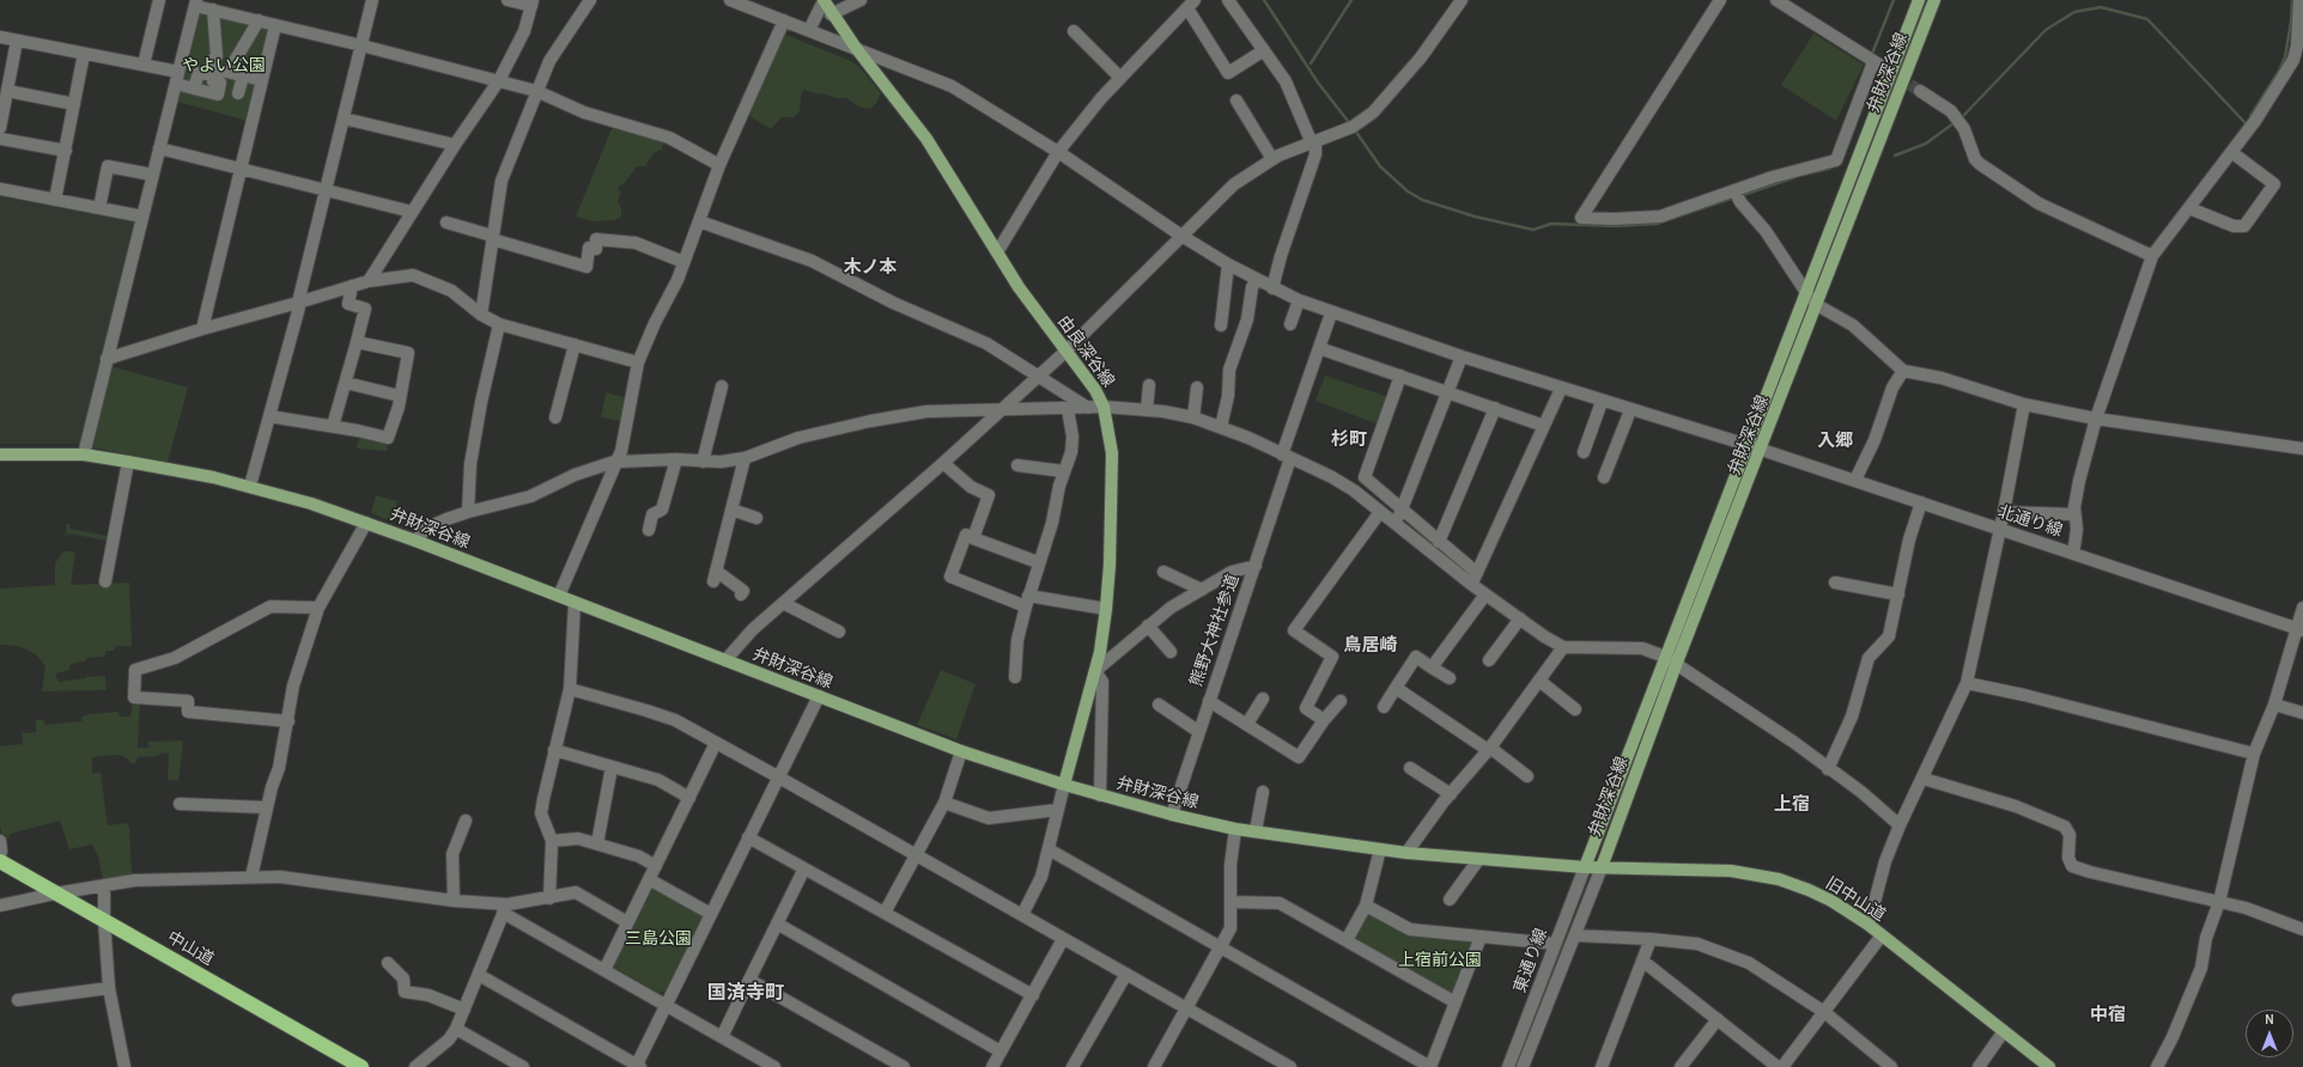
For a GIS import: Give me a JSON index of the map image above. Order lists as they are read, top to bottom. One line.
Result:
{"streets":{"highway":["中山道"],"main road":["弁財深谷線","由良深谷線","旧中山道"],"street":["北通り線","熊野大神社参道","東通り線"]},"crossings":[["弁財深谷線","由良深谷線"],["弁財深谷線","北通り線"],["弁財深谷線","熊野大神社参道"],["弁財深谷線","旧中山道"],["弁財深谷線","東通り線"],["由良深谷線","北通り線"],["北通り線","熊野大神社参道"],["旧中山道","東通り線"]],"districts":["木ノ本","杉町","入郷","鳥居崎","上宿","国済寺町","中宿"],"parks":["やよい公園","三島公園","上宿前公園"],"north":"top"}
